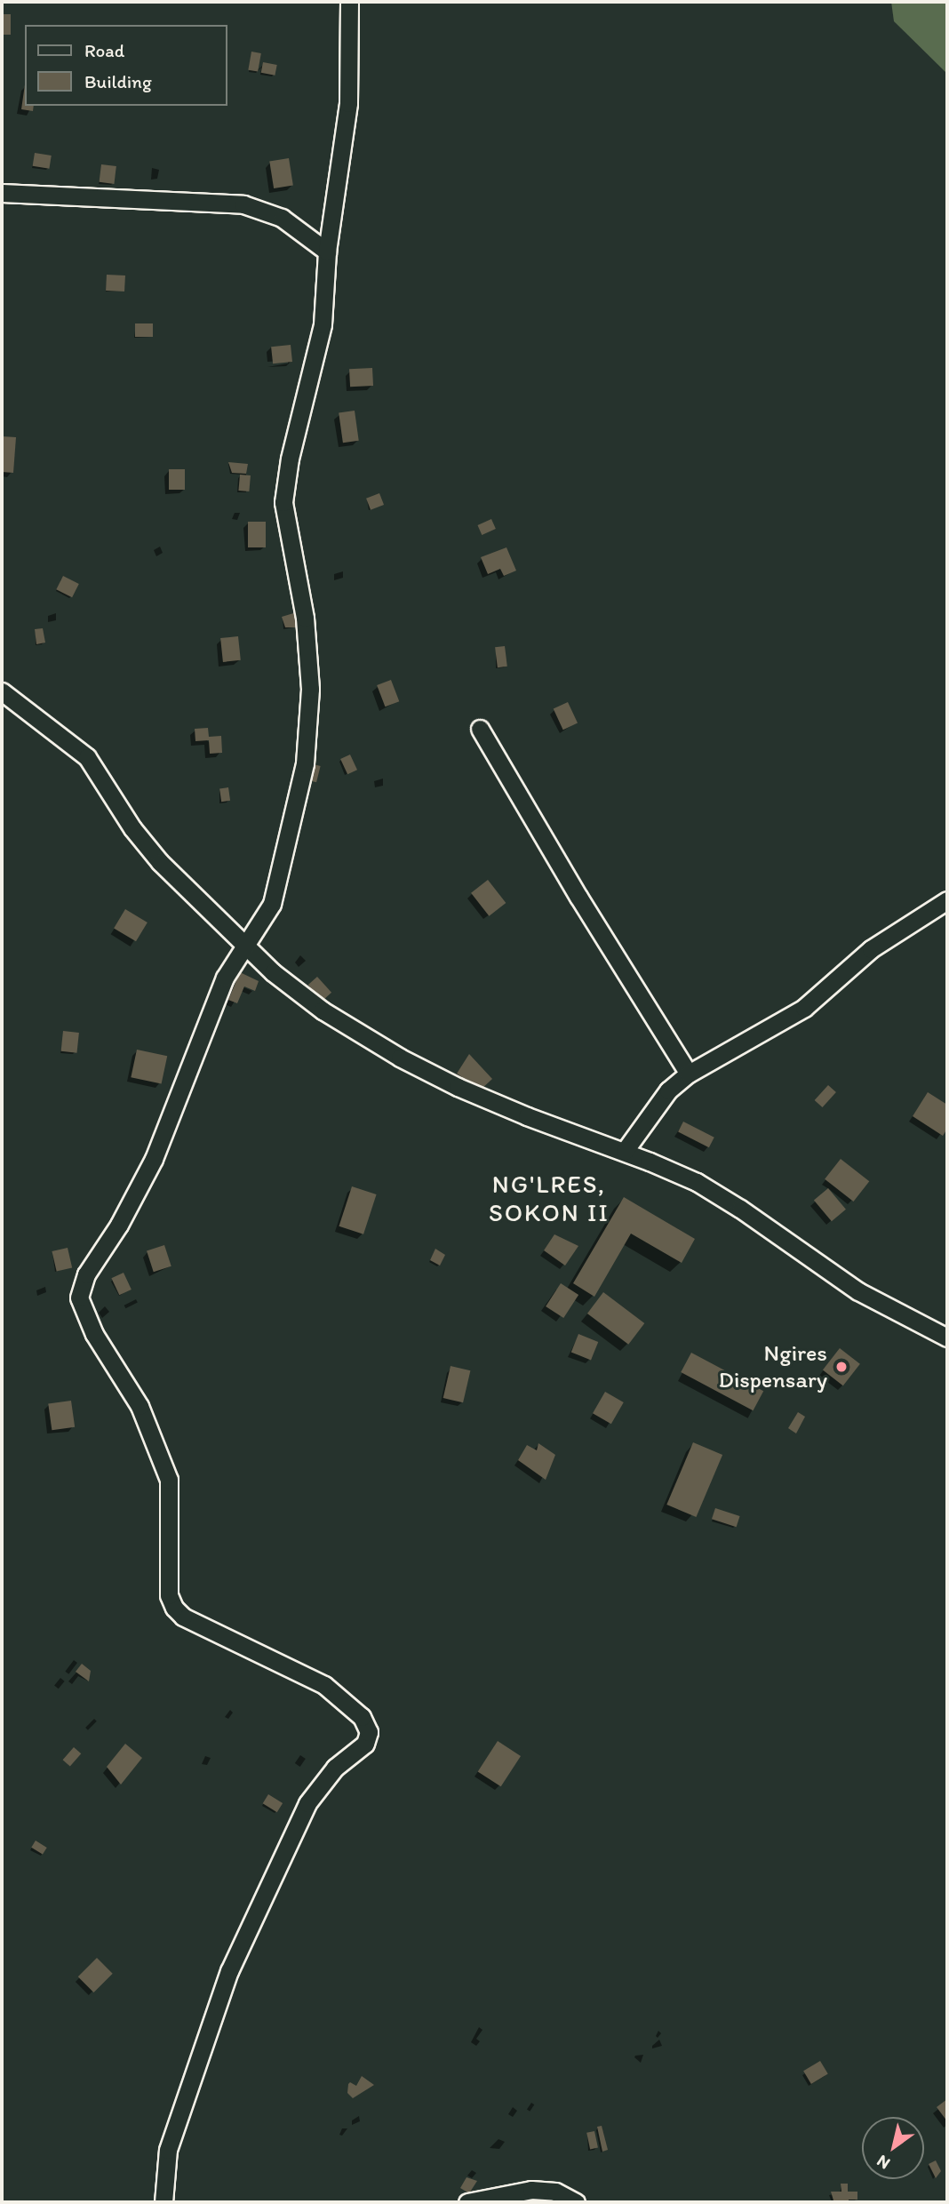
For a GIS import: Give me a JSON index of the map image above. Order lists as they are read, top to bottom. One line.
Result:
{"districts":["NG'LRES, SOKON II"],"places":["Ngires Dispensary"],"legend":["Road","Building"],"north":"bottom left"}
